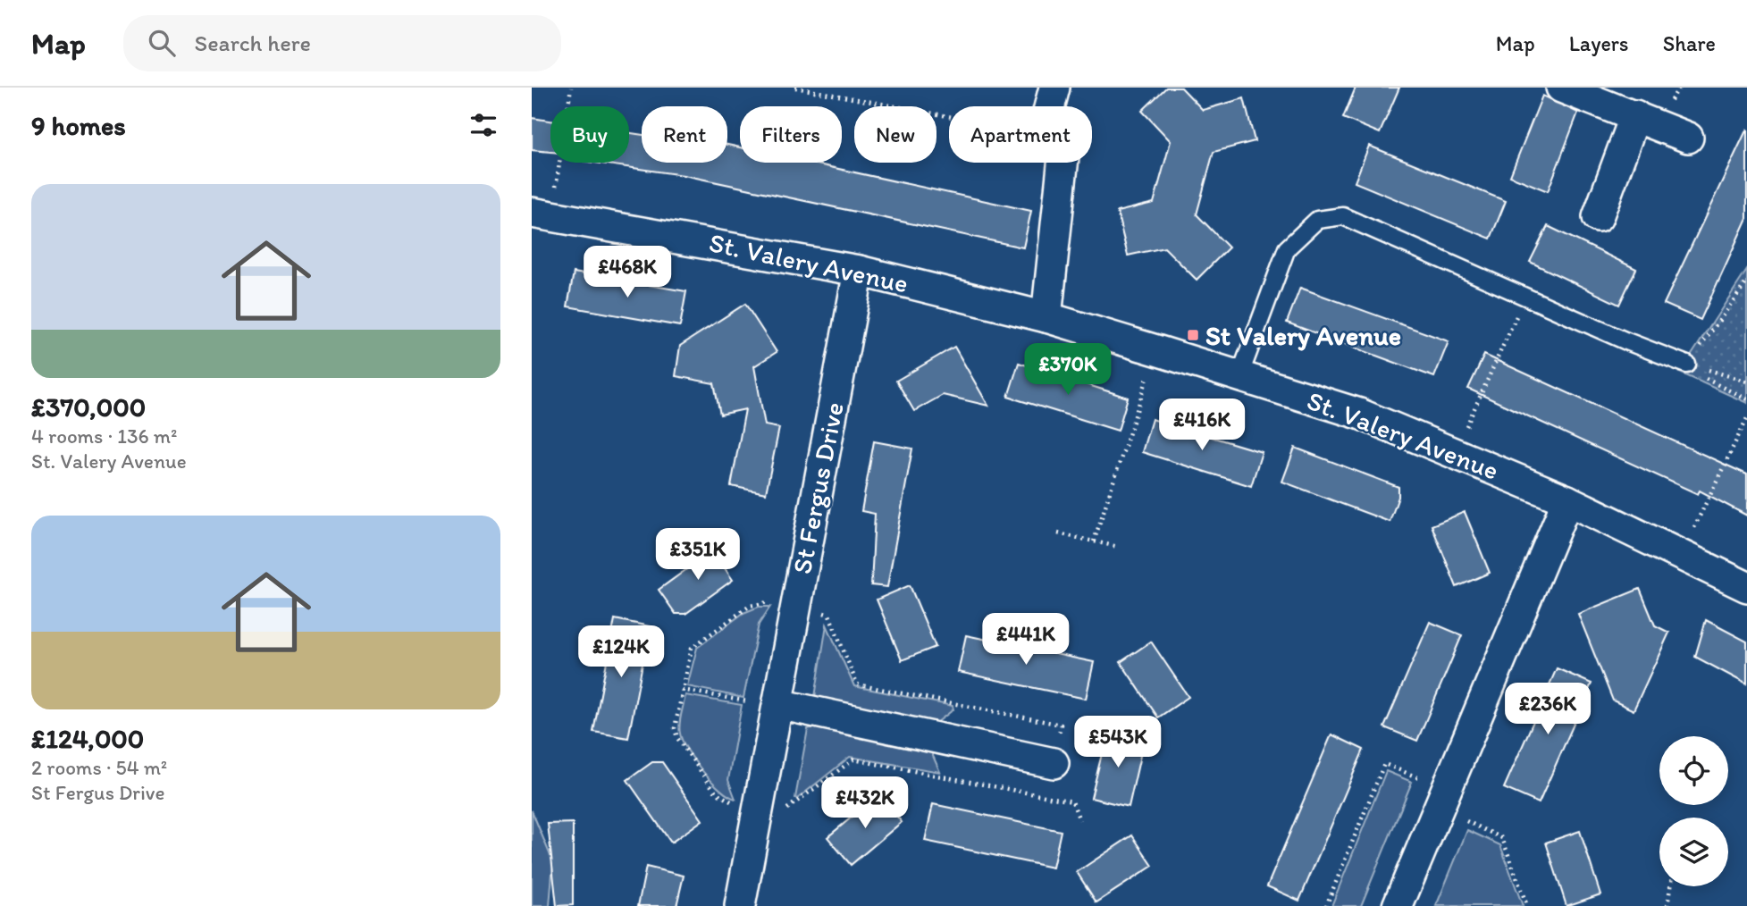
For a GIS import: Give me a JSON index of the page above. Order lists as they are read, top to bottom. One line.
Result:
{"streets":{"street":["St. Valery Avenue","St Fergus Drive"]},"crossings":[["St. Valery Avenue","St Fergus Drive"]],"places":{"transit":["St Valery Avenue"]},"page":{"header":"Map","search":"Search here","nav":["Map","Layers","Share"],"heading":"9 homes","chip":["Buy","Rent","Filters","New","Apartment"],"list":[{"name":"£370,000","note":"4 rooms · 136 m² · St. Valery Avenue"},{"name":"£124,000","note":"2 rooms · 54 m² · St Fergus Drive"}],"price":["£468K","£370K","£416K","£351K","£441K","£124K","£236K","£543K","£432K"]}}
